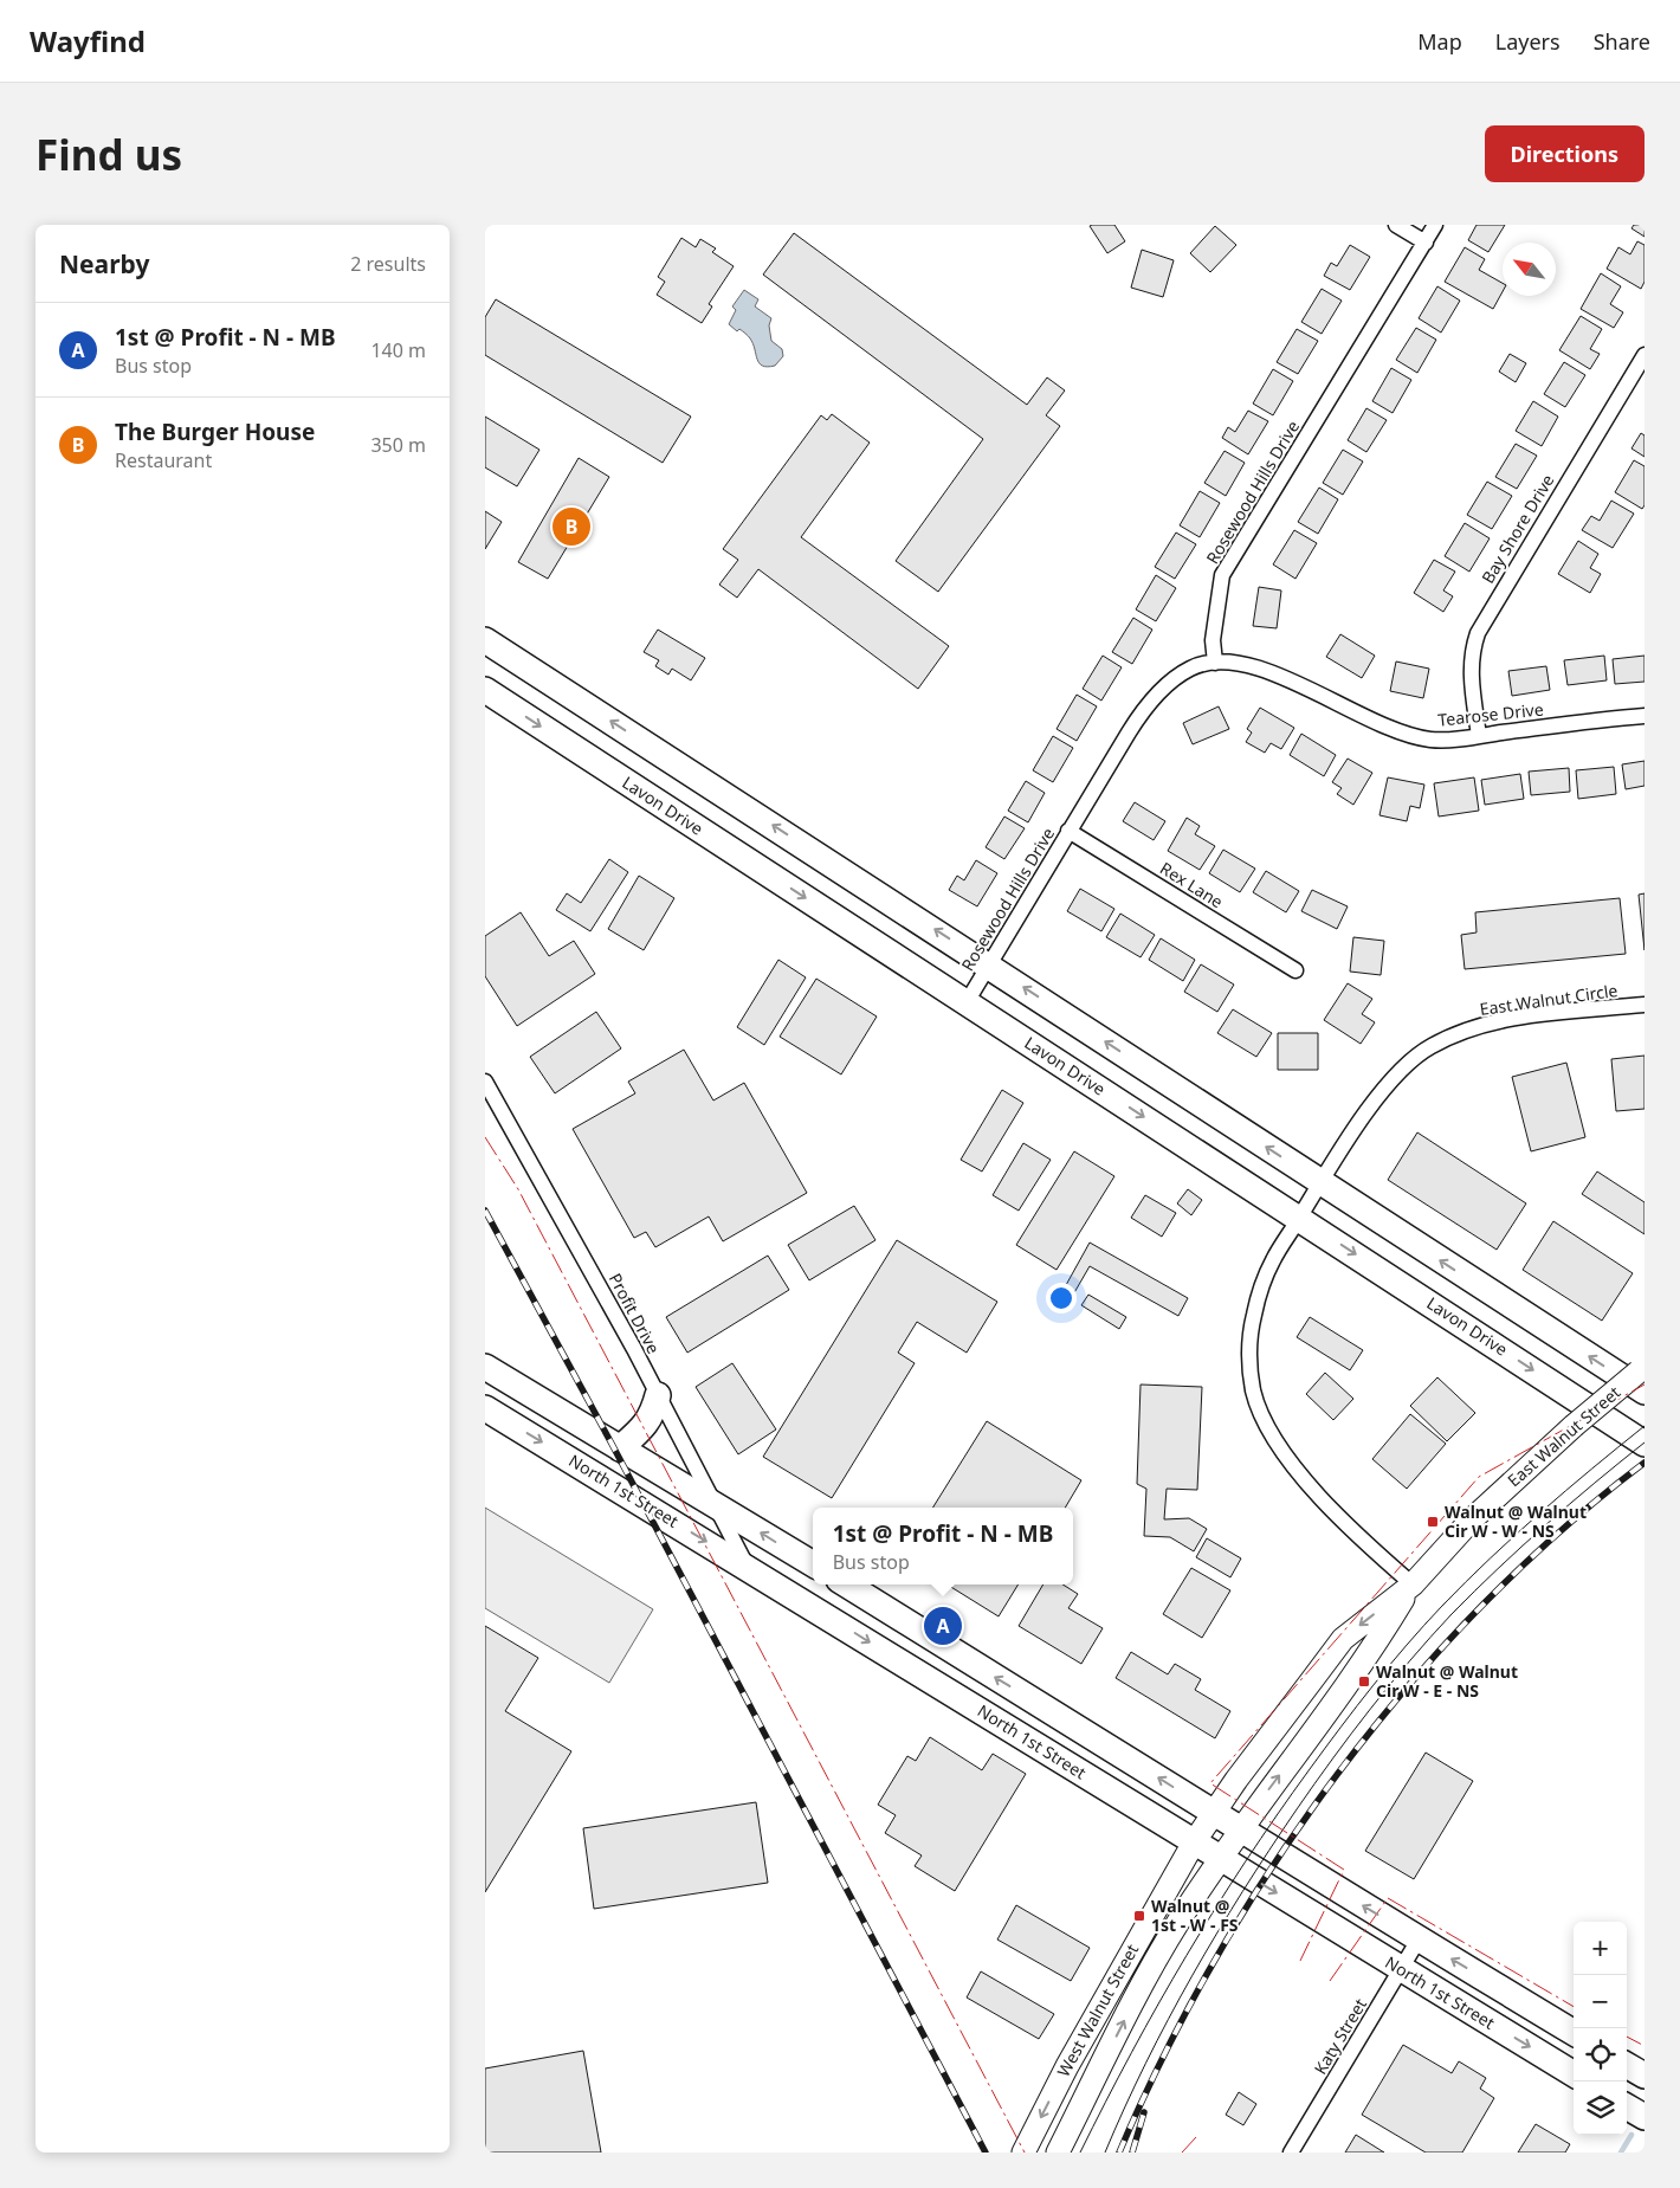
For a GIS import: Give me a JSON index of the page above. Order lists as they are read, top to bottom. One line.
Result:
{"streets":{"main road":["Lavon Drive","North 1st Street"],"street":["Rosewood Hills Drive","Bay Shore Drive","Tearose Drive","Rex Lane","East Walnut Circle","Profit Drive","East Walnut Street","West Walnut Street","Katy Street"]},"crossings":[["Rosewood Hills Drive","Tearose Drive"],["Rosewood Hills Drive","Lavon Drive"],["Rosewood Hills Drive","Rex Lane"],["Bay Shore Drive","Tearose Drive"],["Lavon Drive","East Walnut Circle"],["East Walnut Circle","East Walnut Street"],["Profit Drive","North 1st Street"],["East Walnut Street","West Walnut Street"],["North 1st Street","West Walnut Street"],["North 1st Street","Katy Street"]],"places":{"transit":["Walnut @ Walnut Cir W - W - NS","Walnut @ Walnut Cir W - E - NS","Walnut @ 1st - W - FS"]},"north":"top left","page":{"header":"Wayfind","nav":["Map","Layers","Share"],"buttons":"Directions","title":"Find us","heading":["Nearby","2 results"],"list":[{"mark":"A","name":"1st @ Profit - N - MB","note":"Bus stop","value":"140 m"},{"mark":"B","name":"The Burger House","note":"Restaurant","value":"350 m"}],"pins":["B","A"],"popup":["1st @ Profit - N - MB","Bus stop"],"map_buttons":["+","−"]}}
